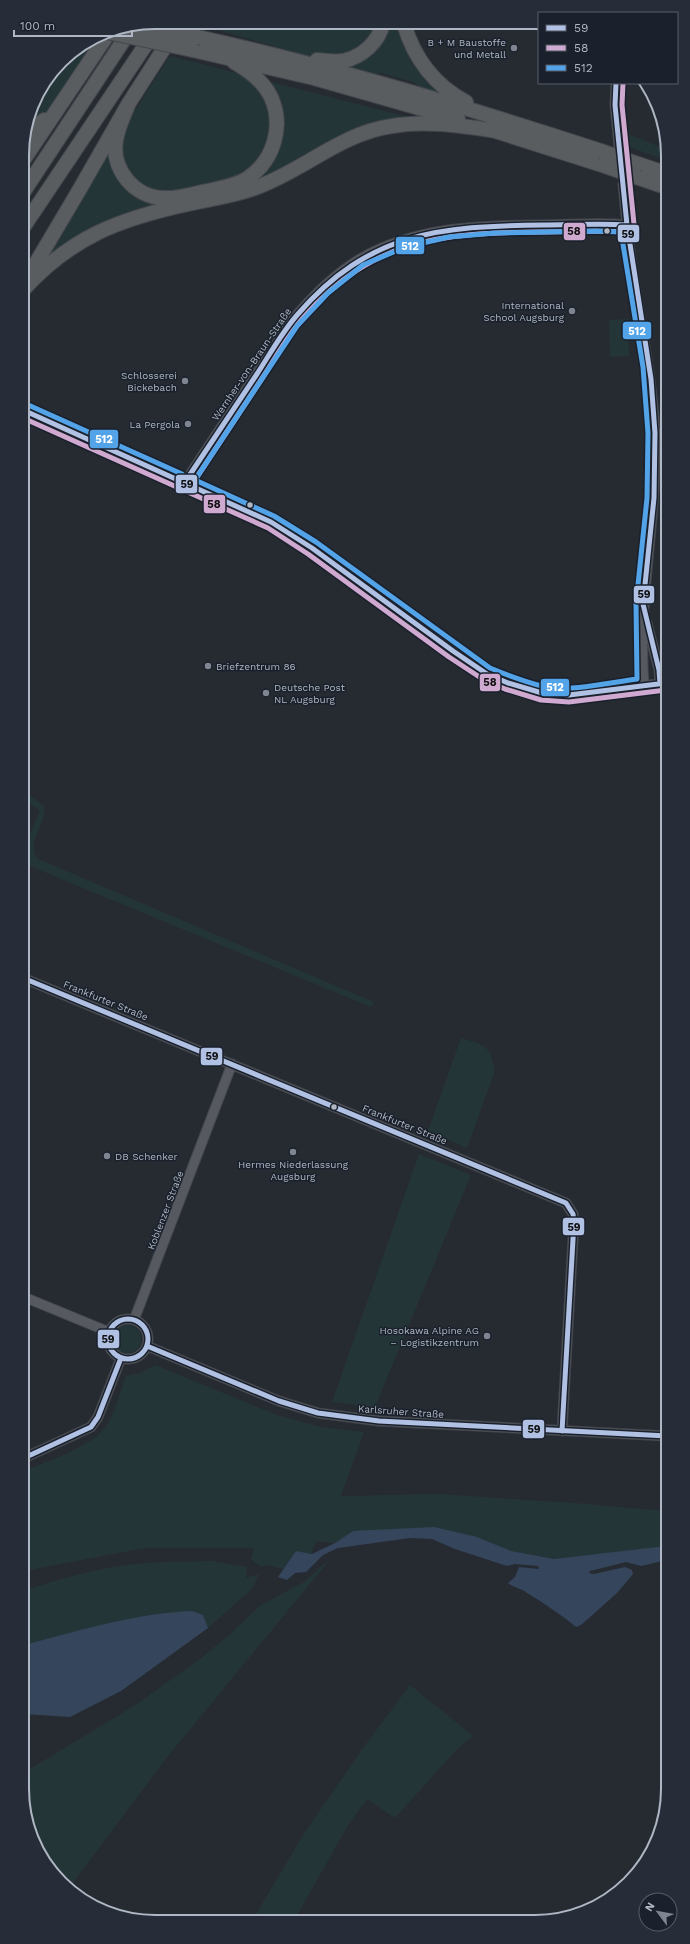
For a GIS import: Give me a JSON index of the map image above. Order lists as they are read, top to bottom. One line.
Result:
{"streets":{"street":["Wernher-von-Braun-Straße","Frankfurter Straße","Koblenzer Straße","Karlsruher Straße"]},"crossings":[["Frankfurter Straße","Koblenzer Straße"],["Frankfurter Straße","Karlsruher Straße"],["Koblenzer Straße","Karlsruher Straße"]],"places":["B + M Baustoffe und Metall","International School Augsburg","Schlosserei Bickebach","La Pergola","Briefzentrum 86","Deutsche Post NL Augsburg","Hermes Niederlassung Augsburg","DB Schenker","Hosokawa Alpine AG – Logistikzentrum"],"lines":["transit line 59","transit line 58","transit line 512"],"legend":["59","58","512"],"scale_bar":"100 m","north":"top left"}
